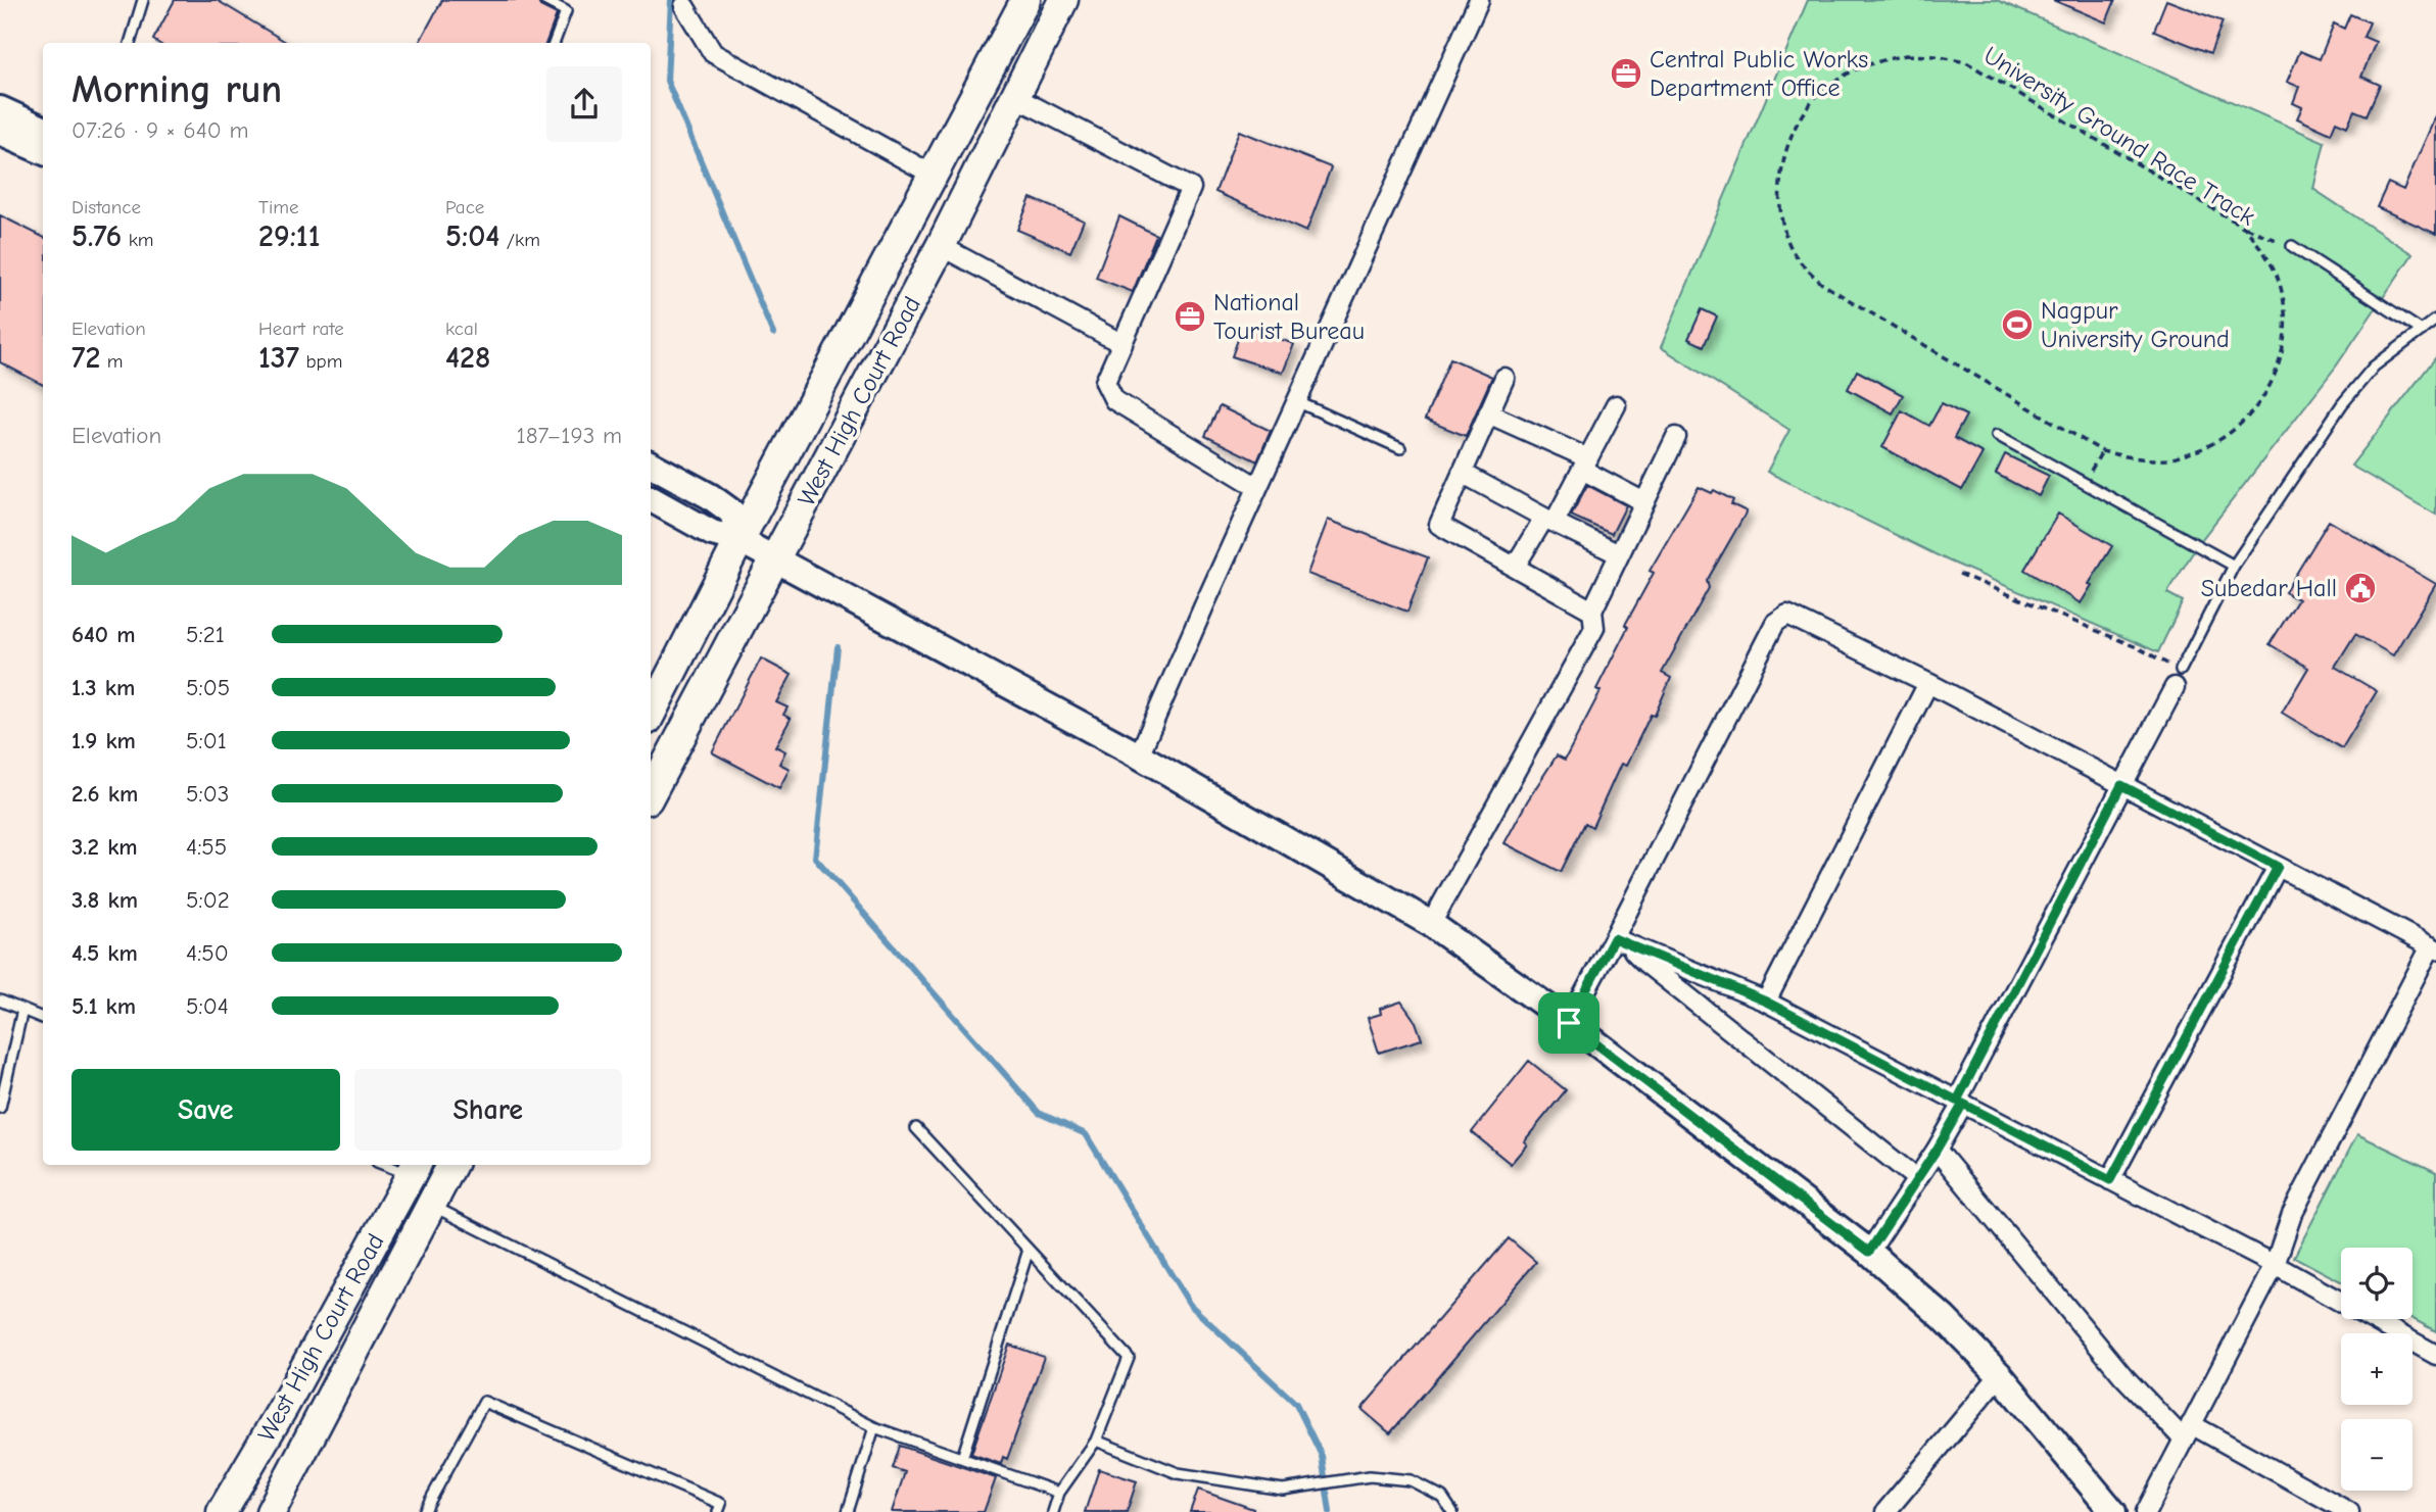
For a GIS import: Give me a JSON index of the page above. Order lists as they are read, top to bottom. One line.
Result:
{"streets":{"main road":["West High Court Road"],"path":["University Ground Race Track"]},"places":{"office":["Central Public Works Department Office","National Tourist Bureau"],"sports":["Nagpur University Ground"],"public building":["Subedar Hall"]},"page":{"heading":["Morning run","07:26 · 9 × 640 m"],"stats":[["Distance","5.76 km"],["Time","29:11"],["Pace","5:04 /km"],["Elevation","72 m"],["Heart rate","137 bpm"],["kcal","428"]],"chart":["Elevation","187–193 m"],"list":[{"name":"640 m","note":"5:21"},{"name":"1.3 km","note":"5:05"},{"name":"1.9 km","note":"5:01"},{"name":"2.6 km","note":"5:03"},{"name":"3.2 km","note":"4:55"},{"name":"3.8 km","note":"5:02"},{"name":"4.5 km","note":"4:50"},{"name":"5.1 km","note":"5:04"}],"buttons":["Save","Share"],"map_buttons":["+","−"]}}
